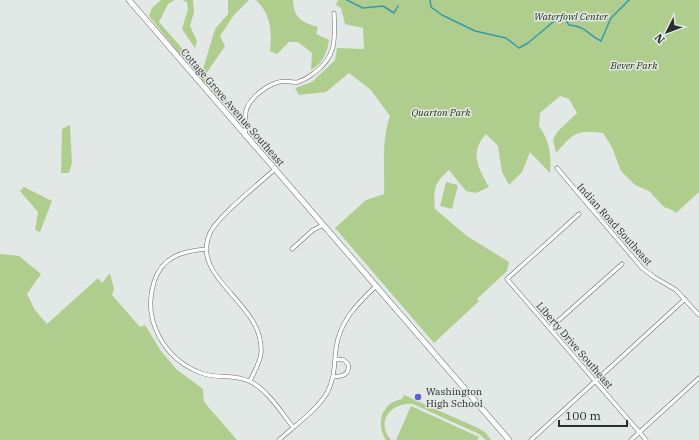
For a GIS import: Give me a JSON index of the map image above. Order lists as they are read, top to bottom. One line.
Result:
{"streets":{"main road":["Cottage Grove Avenue Southeast"],"street":["Indian Road Southeast","Liberty Drive Southeast"]},"parks":["Waterfowl Center","Bever Park","Quarton Park"],"places":["Washington High School"],"scale_bar":"100 m","north":"bottom left"}
